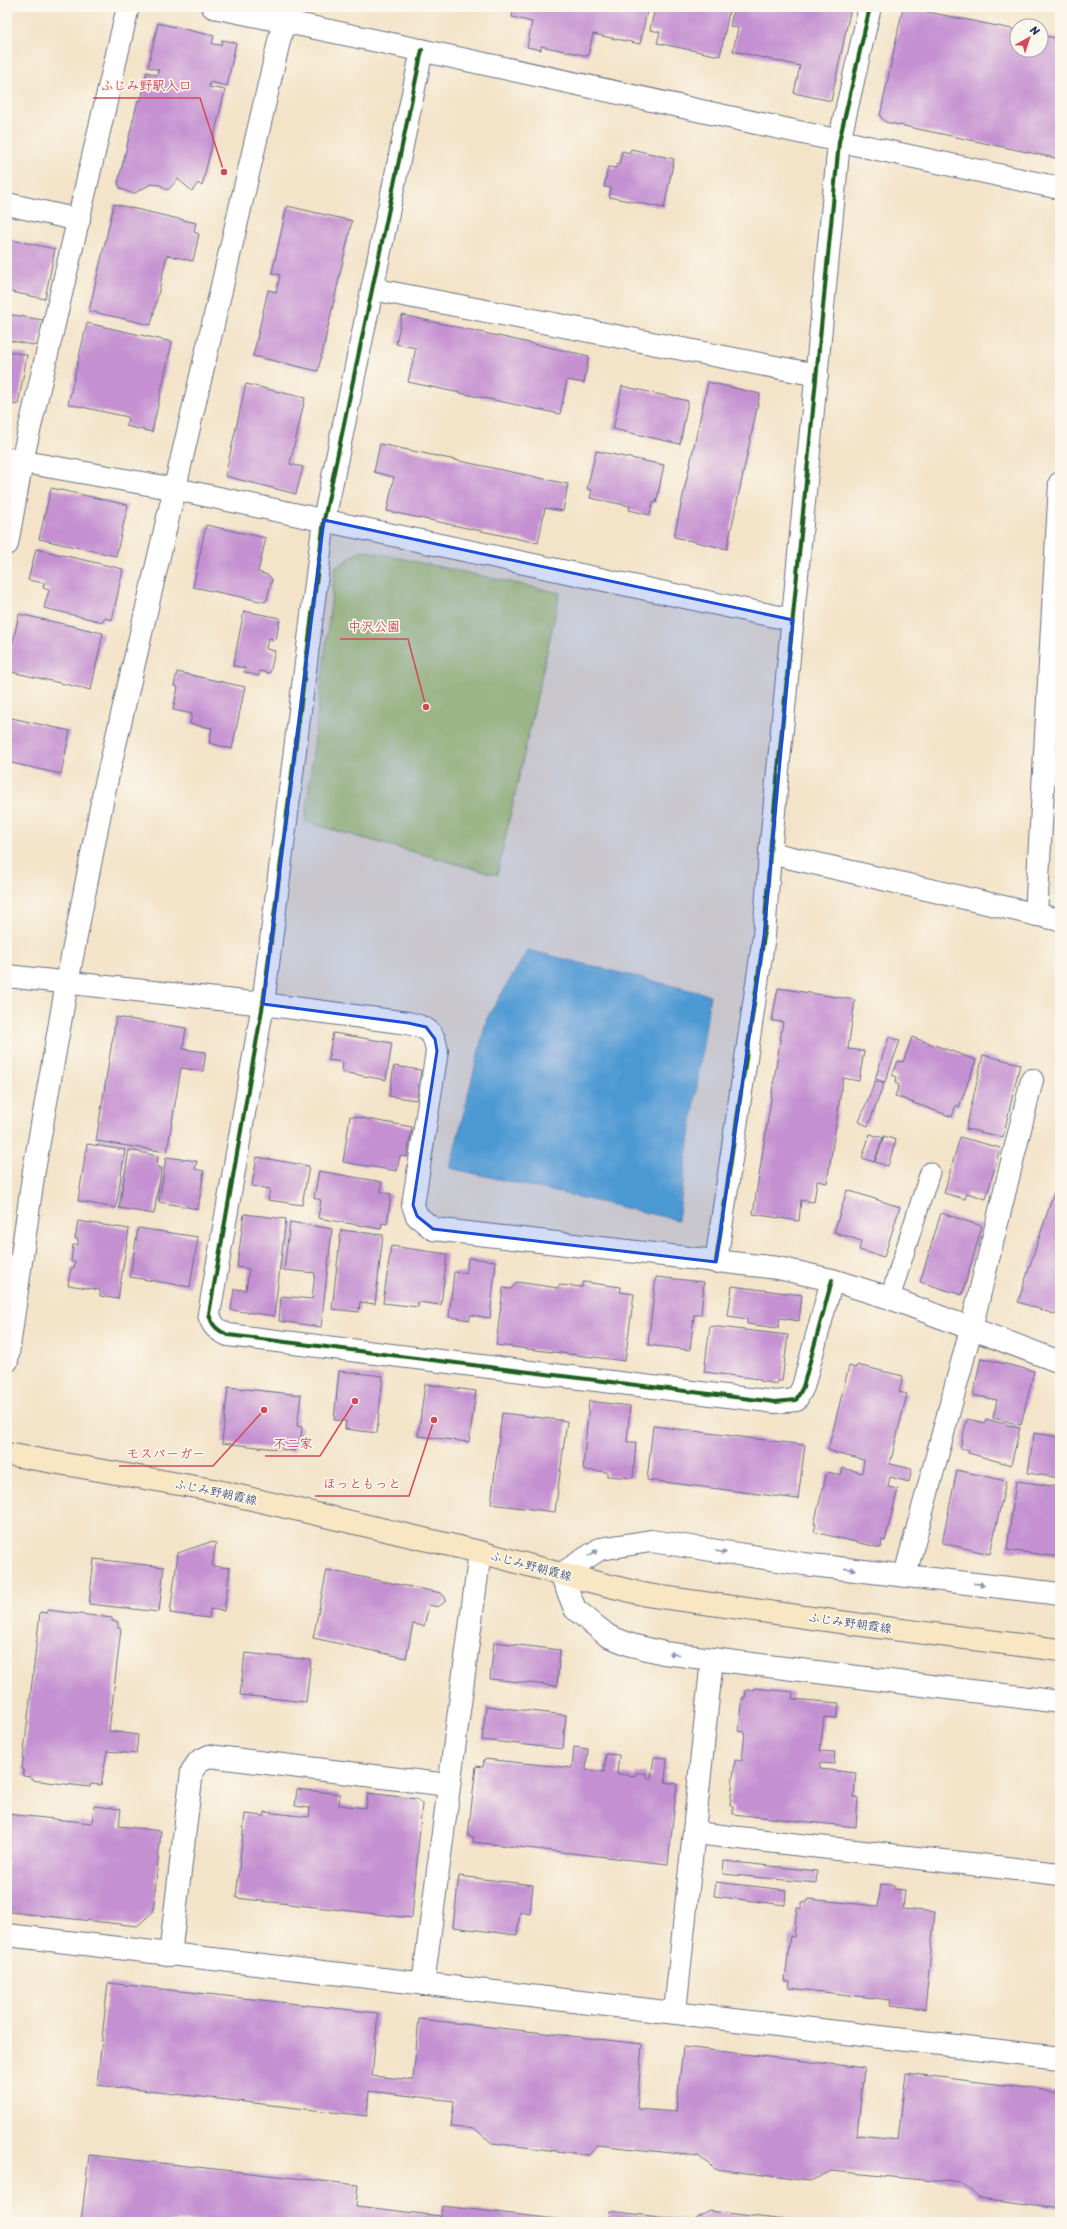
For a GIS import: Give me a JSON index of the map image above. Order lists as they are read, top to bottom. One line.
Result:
{"streets":{"main road":["ふじみ野朝霞線"]},"places":["ふじみ野駅入口","中沢公園","不二家","モスバーガー","ほっともっと"],"north":"top right"}
